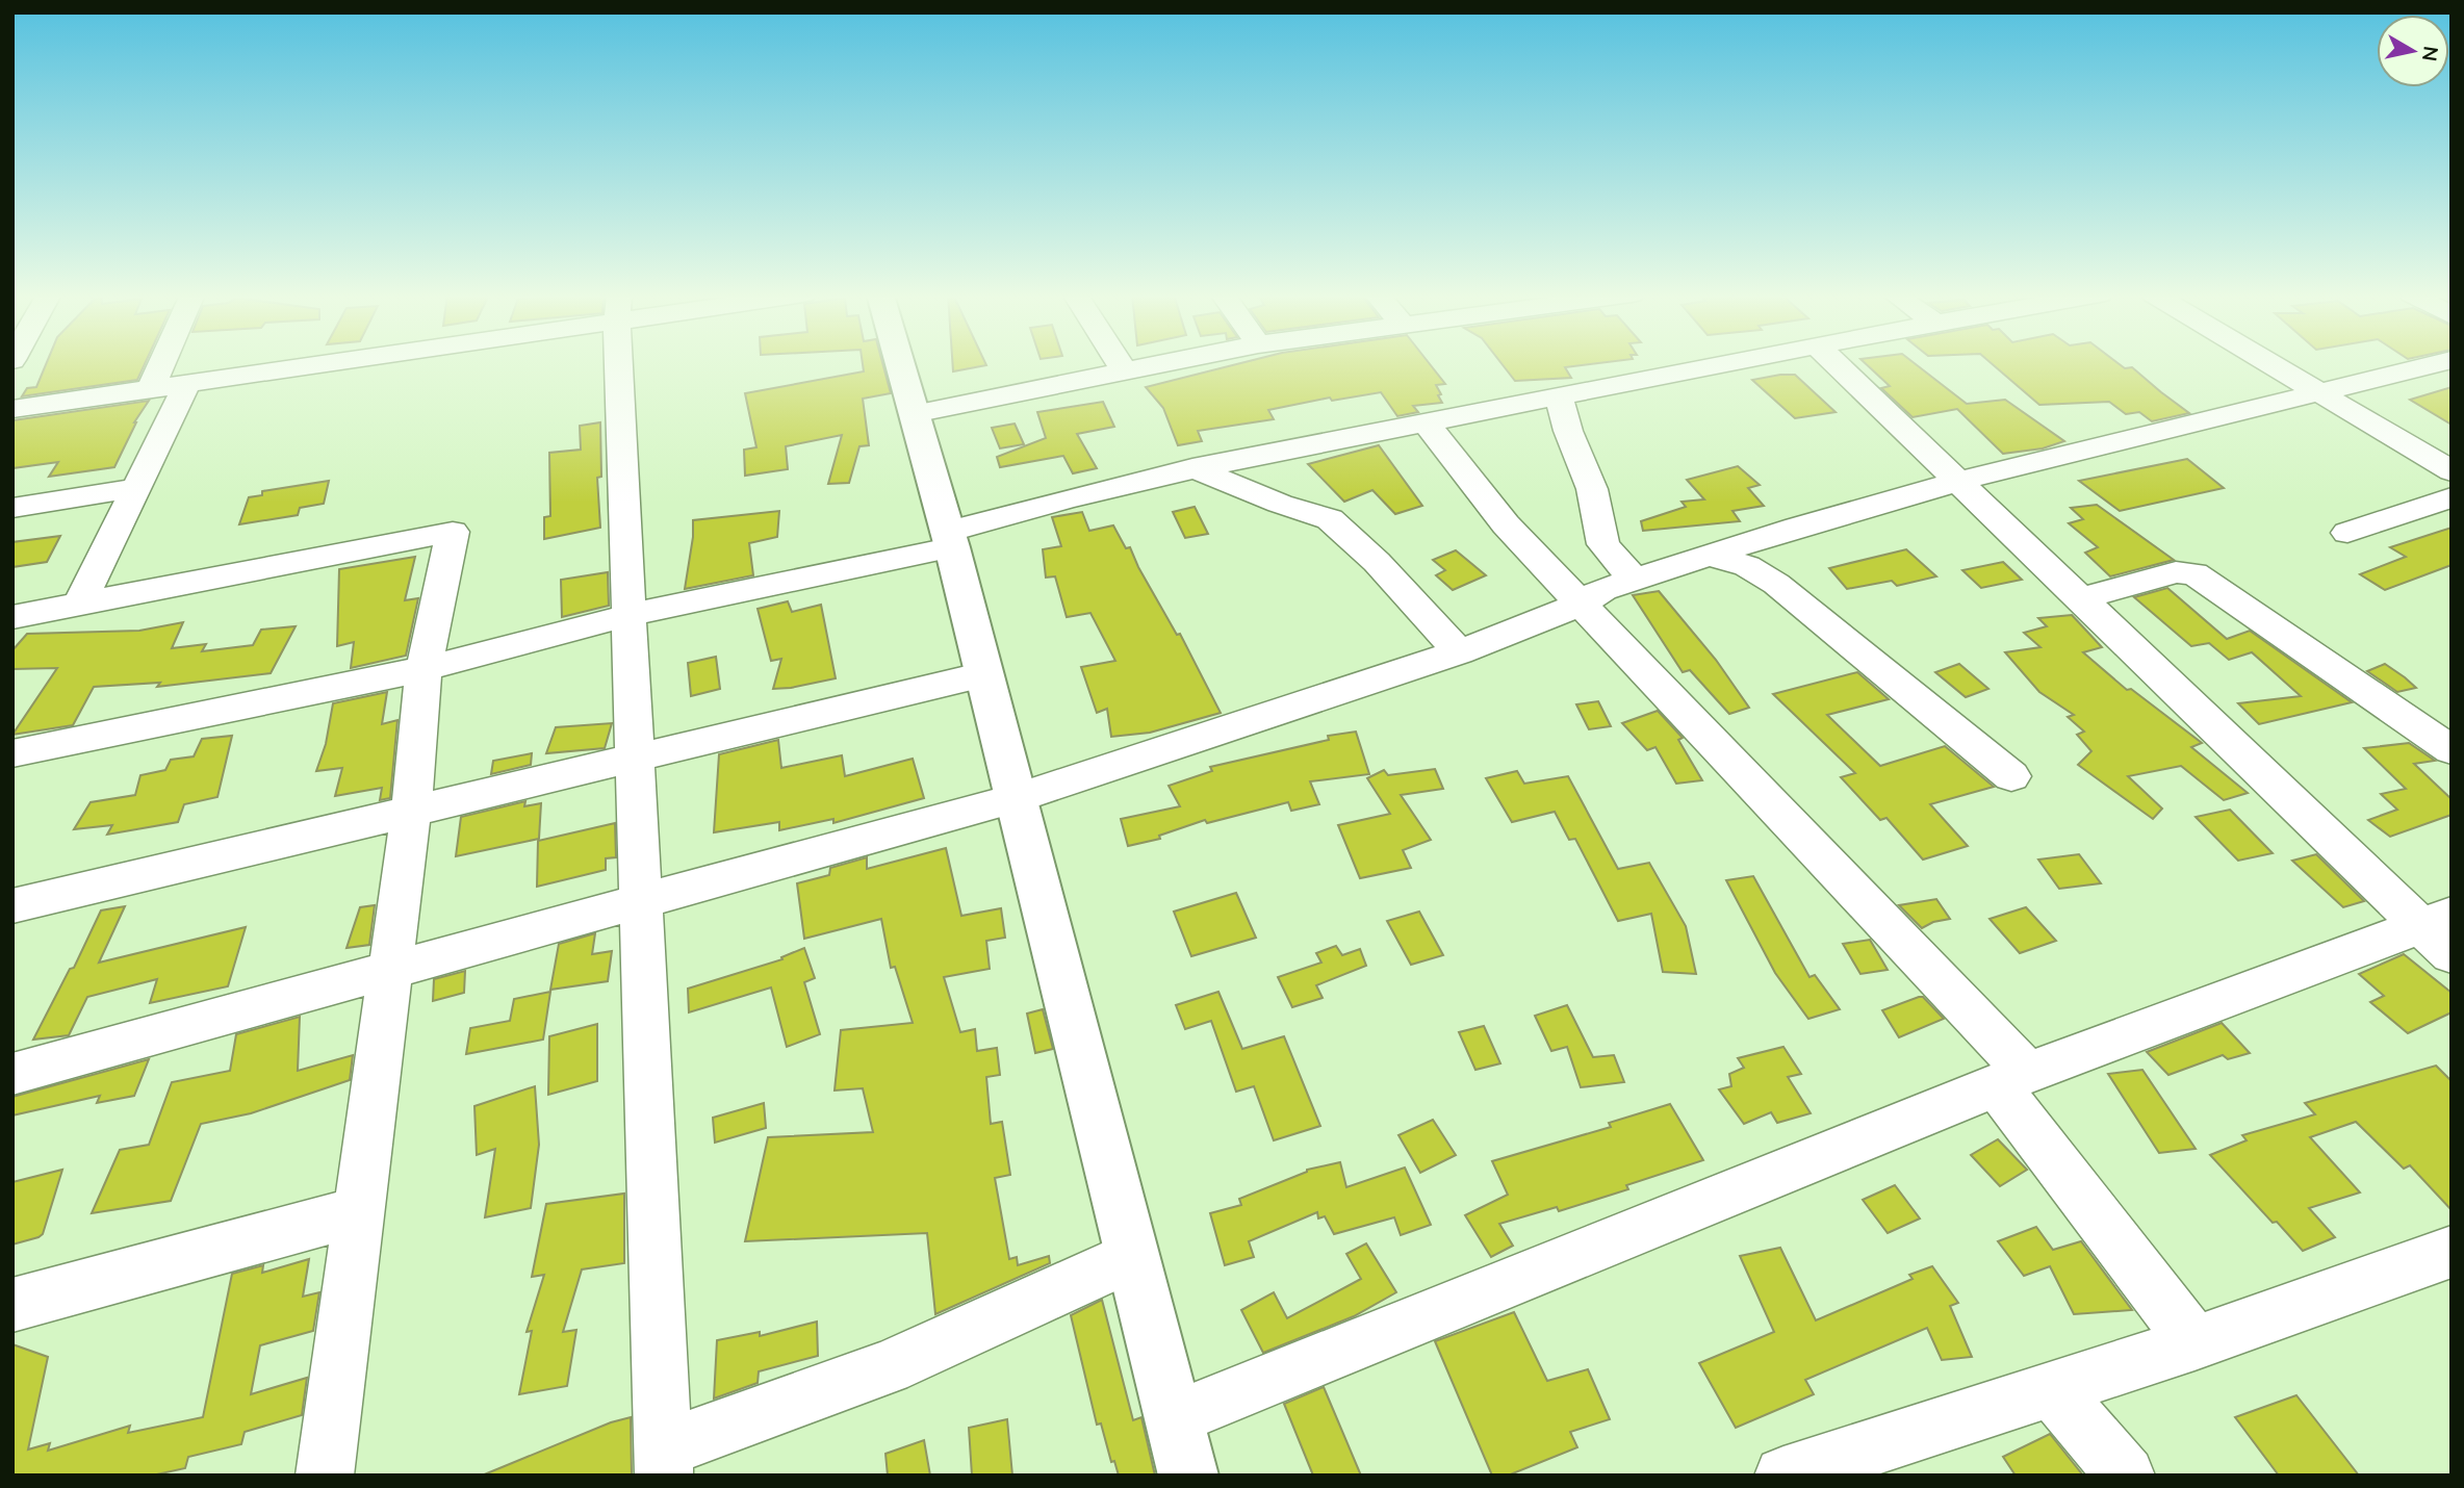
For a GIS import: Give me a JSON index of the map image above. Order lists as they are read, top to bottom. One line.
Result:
{"north":"right"}
